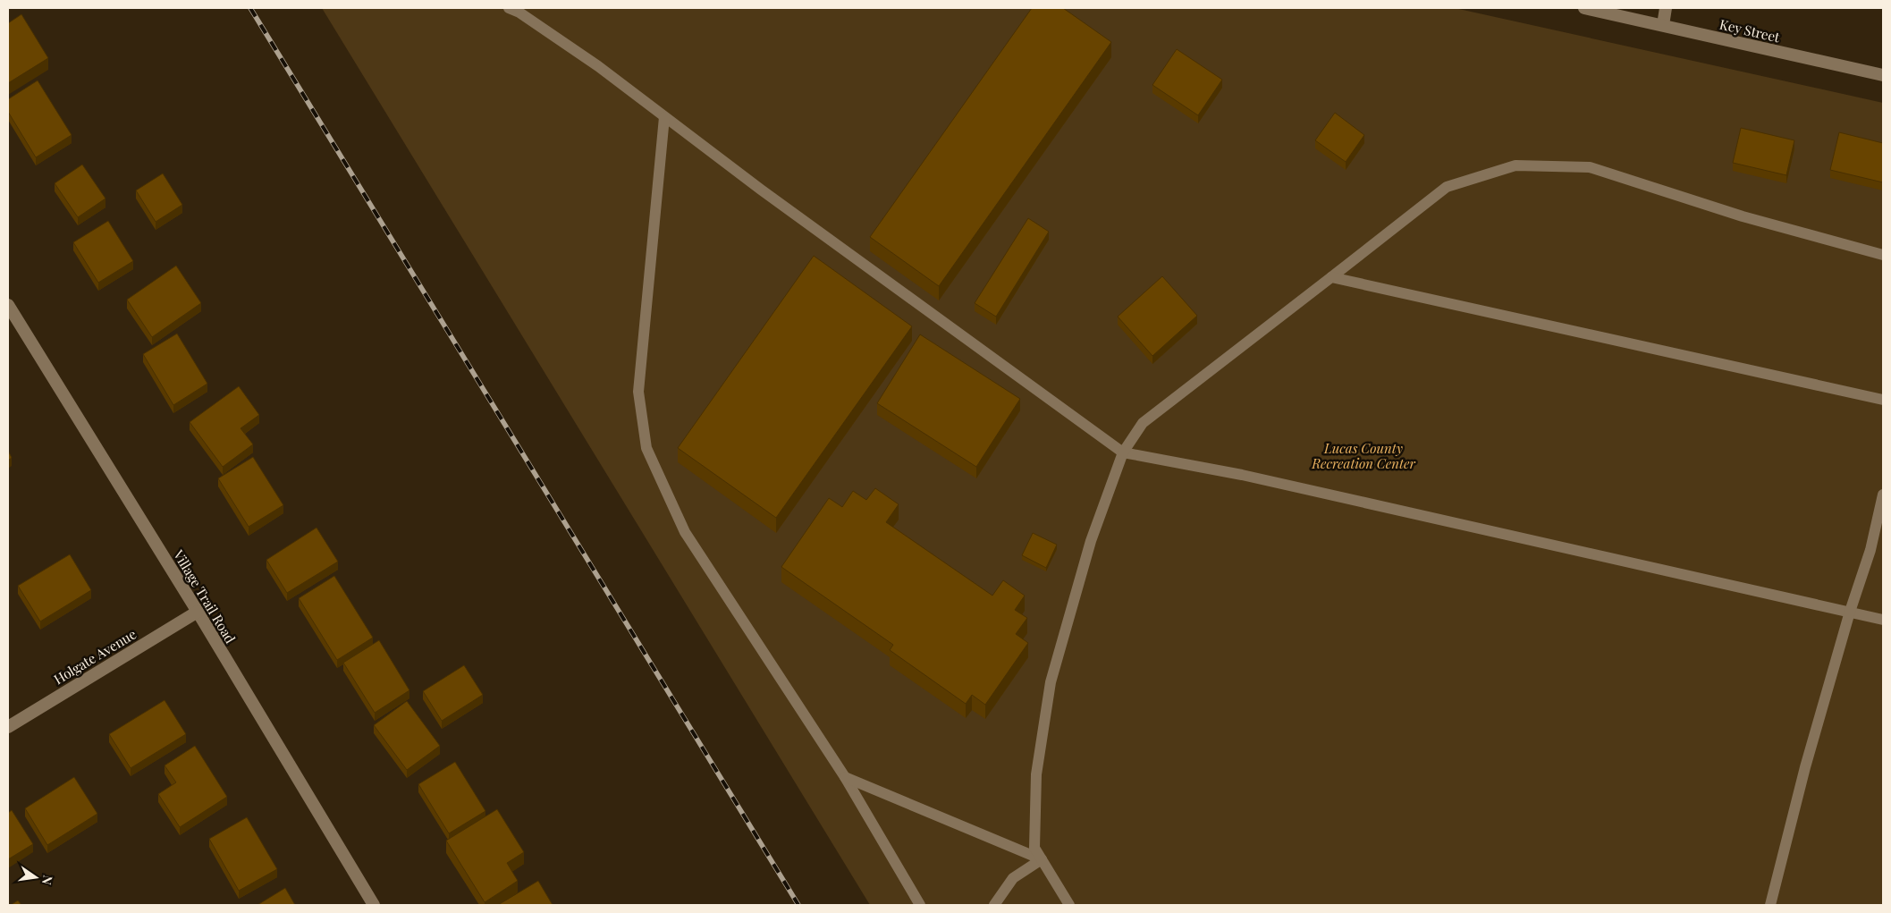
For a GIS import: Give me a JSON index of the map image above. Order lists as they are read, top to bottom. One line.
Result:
{"streets":{"street":["Key Street","Village Trail Road","Holgate Avenue"]},"crossings":[["Village Trail Road","Holgate Avenue"]],"parks":["Lucas County Recreation Center"],"north":"right"}
